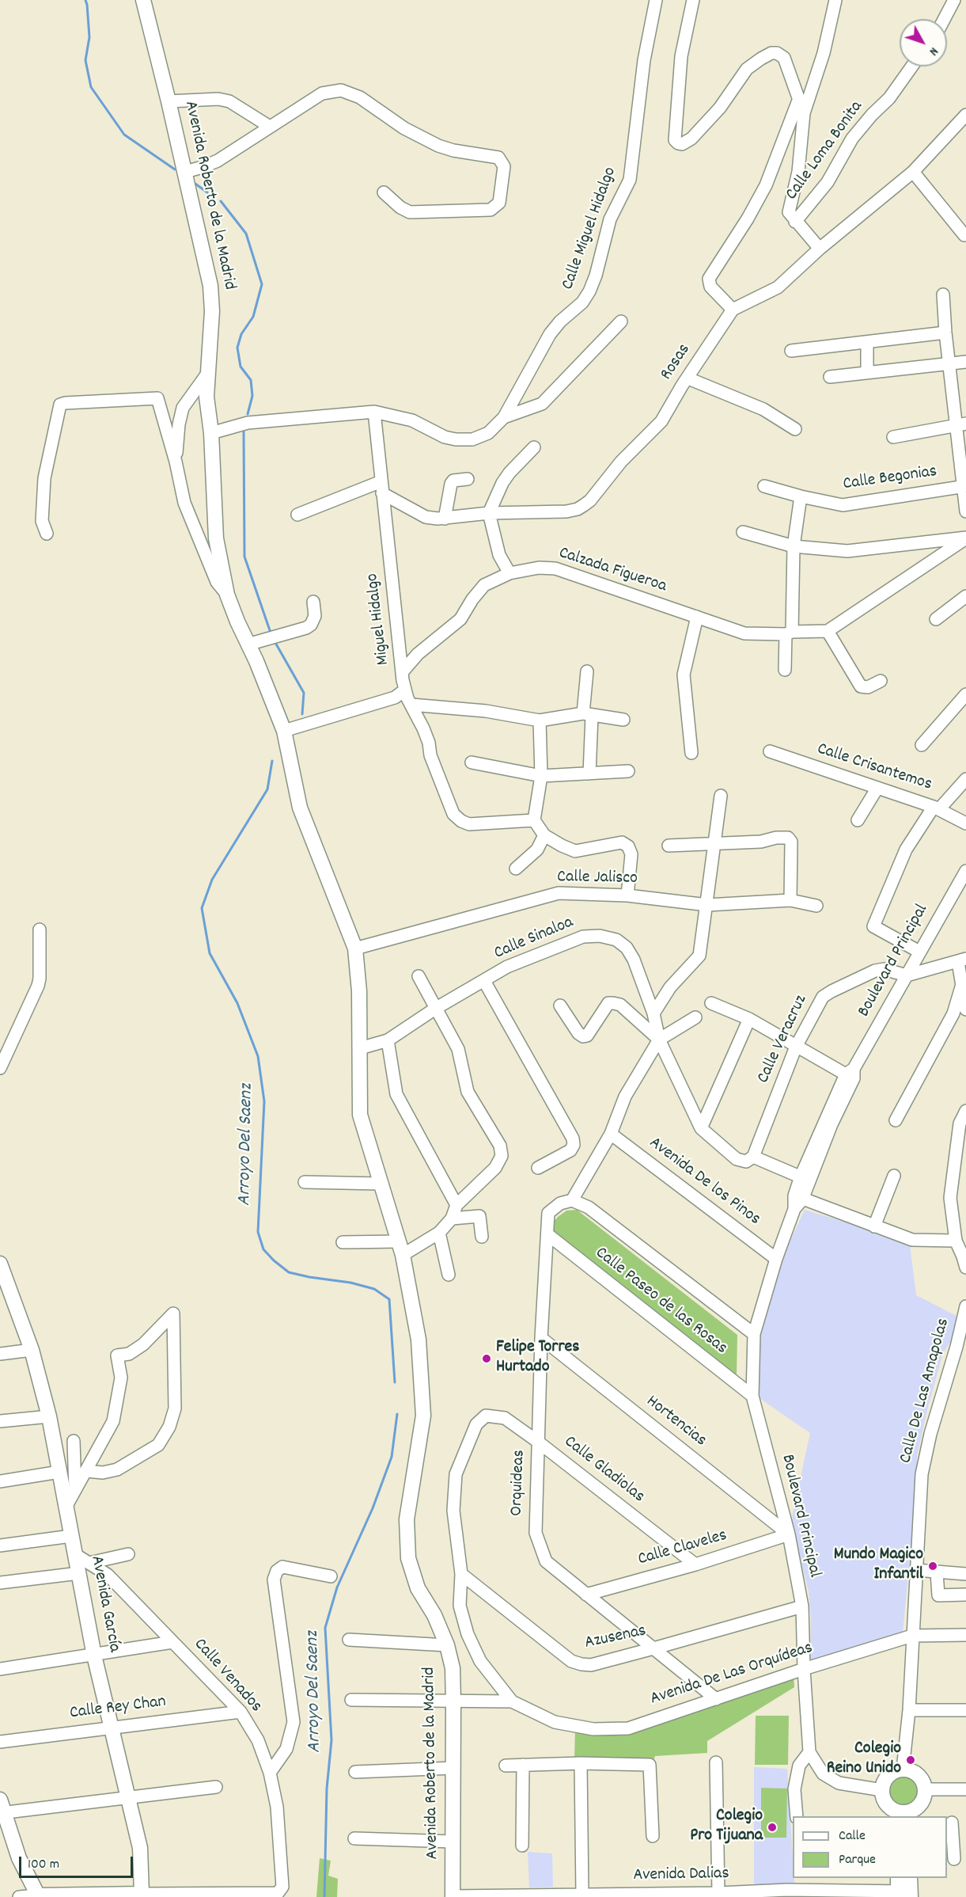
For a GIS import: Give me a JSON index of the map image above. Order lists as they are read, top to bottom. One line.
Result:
{"streets":{"main road":["Avenida Roberto de la Madrid","Avenida García"],"street":["Calle Loma Bonita","Calle Miguel Hidalgo","Rosas","Calle Begonias","Calzada Figueroa","Miguel Hidalgo","Calle Crisantemos","Calle Jalisco","Calle Sinaloa","Boulevard Principal","Calle Veracruz","Avenida De los Pinos","Calle Paseo de las Rosas","Calle De Las Amapolas","Hortencias","Calle Gladiolas","Orquideas","Calle Claveles","Azusenas","Avenida De Las Orquídeas","Calle Venados","Calle Rey Chan","Avenida Dalias"]},"crossings":[["Avenida Roberto de la Madrid","Calle Miguel Hidalgo"],["Avenida Roberto de la Madrid","Calle Jalisco"],["Avenida Roberto de la Madrid","Calle Sinaloa"],["Avenida Roberto de la Madrid","Avenida Dalias"],["Calle Miguel Hidalgo","Miguel Hidalgo"],["Rosas","Miguel Hidalgo"],["Calzada Figueroa","Miguel Hidalgo"],["Boulevard Principal","Calle Veracruz"],["Boulevard Principal","Avenida De los Pinos"],["Boulevard Principal","Calle Paseo de las Rosas"],["Boulevard Principal","Calle De Las Amapolas"],["Boulevard Principal","Hortencias"],["Boulevard Principal","Calle Claveles"],["Boulevard Principal","Azusenas"],["Boulevard Principal","Avenida De Las Orquídeas"],["Calle Paseo de las Rosas","Orquideas"],["Calle De Las Amapolas","Avenida De Las Orquídeas"],["Hortencias","Orquideas"],["Hortencias","Calle Claveles"],["Calle Gladiolas","Orquideas"],["Calle Gladiolas","Calle Claveles"],["Calle Gladiolas","Azusenas"],["Orquideas","Calle Claveles"],["Orquideas","Azusenas"],["Orquideas","Avenida De Las Orquídeas"],["Avenida García","Calle Venados"],["Avenida García","Calle Rey Chan"],["Calle Venados","Calle Rey Chan"]],"water":["Arroyo Del Saenz"],"places":["Felipe Torres Hurtado","Mundo Magico Infantil","Colegio Reino Unido","Colegio Pro Tijuana"],"legend":["Calle","Parque"],"scale_bar":"100 m","north":"bottom right"}
